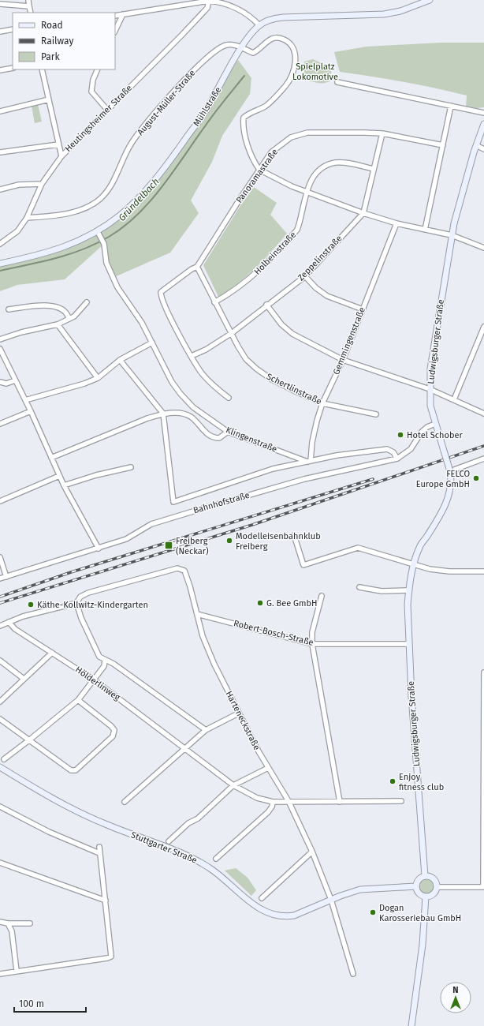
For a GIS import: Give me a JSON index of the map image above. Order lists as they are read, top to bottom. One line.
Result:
{"streets":{"main road":["Mühlstraße","Ludwigsburger Straße","Stuttgarter Straße"],"street":["August-Müller-Straße","Heutingsheimer Straße","Panoramastraße","Holbeinstraße","Zeppelinstraße","Gemmingenstraße","Schertlinstraße","Klingenstraße","Bahnhofstraße","Robert-Bosch-Straße","Hölderlinweg","Harteneckstraße"]},"crossings":[["August-Müller-Straße","Mühlstraße"],["August-Müller-Straße","Heutingsheimer Straße"],["August-Müller-Straße","Panoramastraße"],["Mühlstraße","Klingenstraße"],["Panoramastraße","Zeppelinstraße"],["Panoramastraße","Schertlinstraße"],["Holbeinstraße","Zeppelinstraße"],["Holbeinstraße","Schertlinstraße"],["Zeppelinstraße","Schertlinstraße"],["Gemmingenstraße","Schertlinstraße"],["Gemmingenstraße","Klingenstraße"],["Ludwigsburger Straße","Bahnhofstraße"],["Ludwigsburger Straße","Robert-Bosch-Straße"],["Ludwigsburger Straße","Stuttgarter Straße"],["Robert-Bosch-Straße","Harteneckstraße"],["Hölderlinweg","Harteneckstraße"],["Harteneckstraße","Stuttgarter Straße"]],"water":["Gründelbach"],"parks":["Spielplatz Lokomotive"],"places":{"other":["Hotel Schober","FELCO Europe GmbH","Modelleisenbahnklub Freiberg","G. Bee GmbH","Käthe-Kollwitz-Kindergarten","Enjoy fitness club","Dogan Karosseriebau GmbH"],"transit":["Freiberg (Neckar)"]},"legend":["Road","Railway","Park"],"scale_bar":"100 m","north":"top"}
